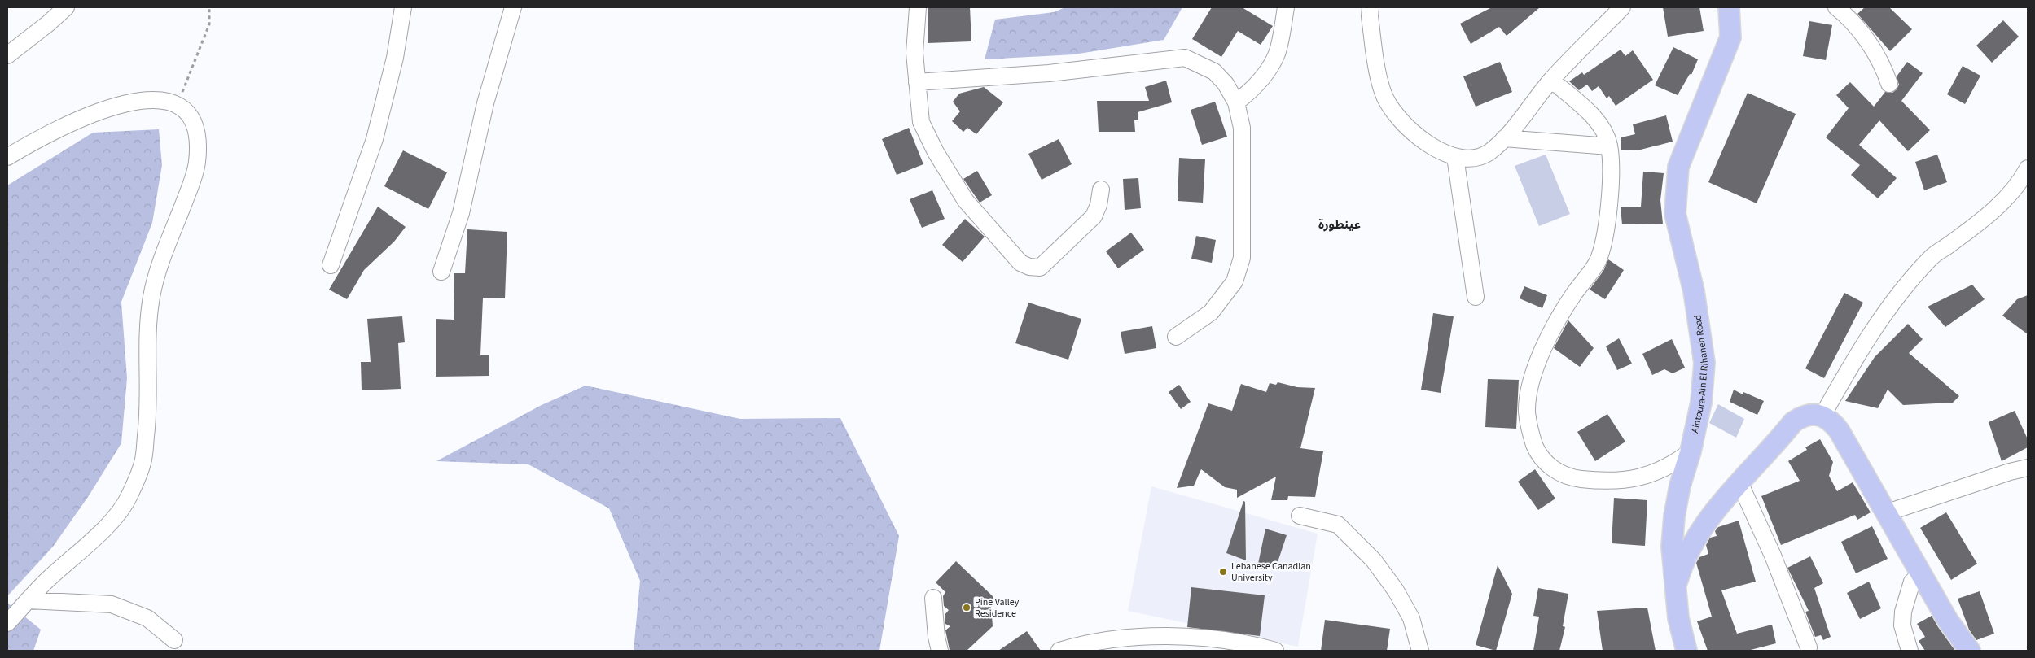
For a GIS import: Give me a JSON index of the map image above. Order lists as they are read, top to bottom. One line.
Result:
{"streets":{"main road":["Aintoura-Ain El Rihaneh Road"]},"districts":["عينطورة"],"places":["Lebanese Canadian University","Pine Valley Residence"]}
